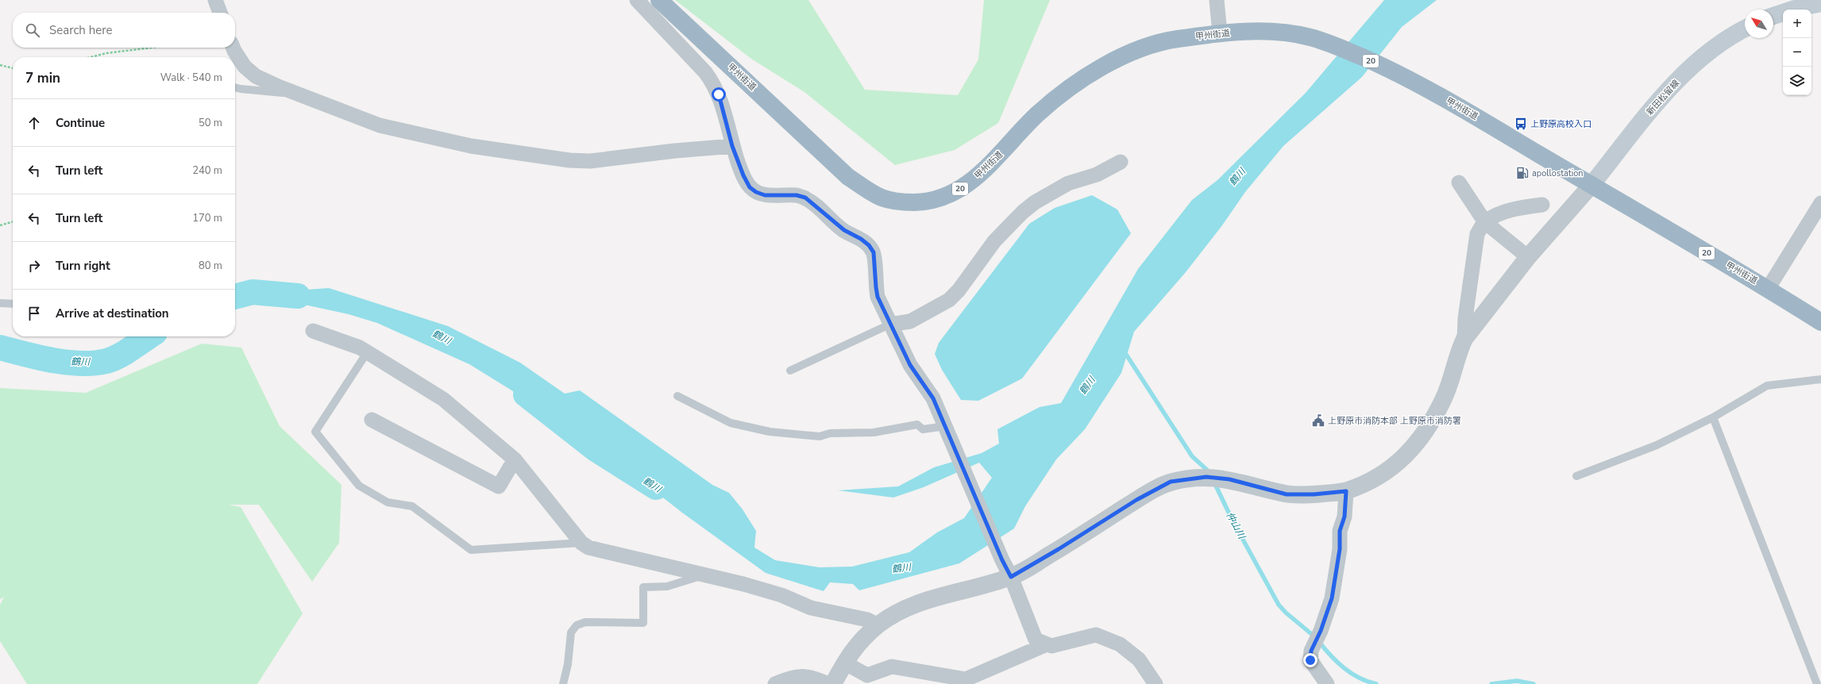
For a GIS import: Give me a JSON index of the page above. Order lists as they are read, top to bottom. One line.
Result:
{"streets":{"highway":["甲州街道","20"],"main road":["新田松留線"]},"crossings":[["甲州街道","新田松留線"]],"water":["鶴川","仲山川"],"places":{"bus stop":["上野原高校入口"],"fuel station":["apollostation"],"public building":["上野原市消防本部 上野原市消防署"]},"north":"top left","page":{"map_buttons":["+","−"],"search":"Search here","heading":["7 min","Walk · 540 m"],"list":[["Continue","50 m"],["Turn left","240 m"],["Turn left","170 m"],["Turn right","80 m"],"Arrive at destination"]}}
